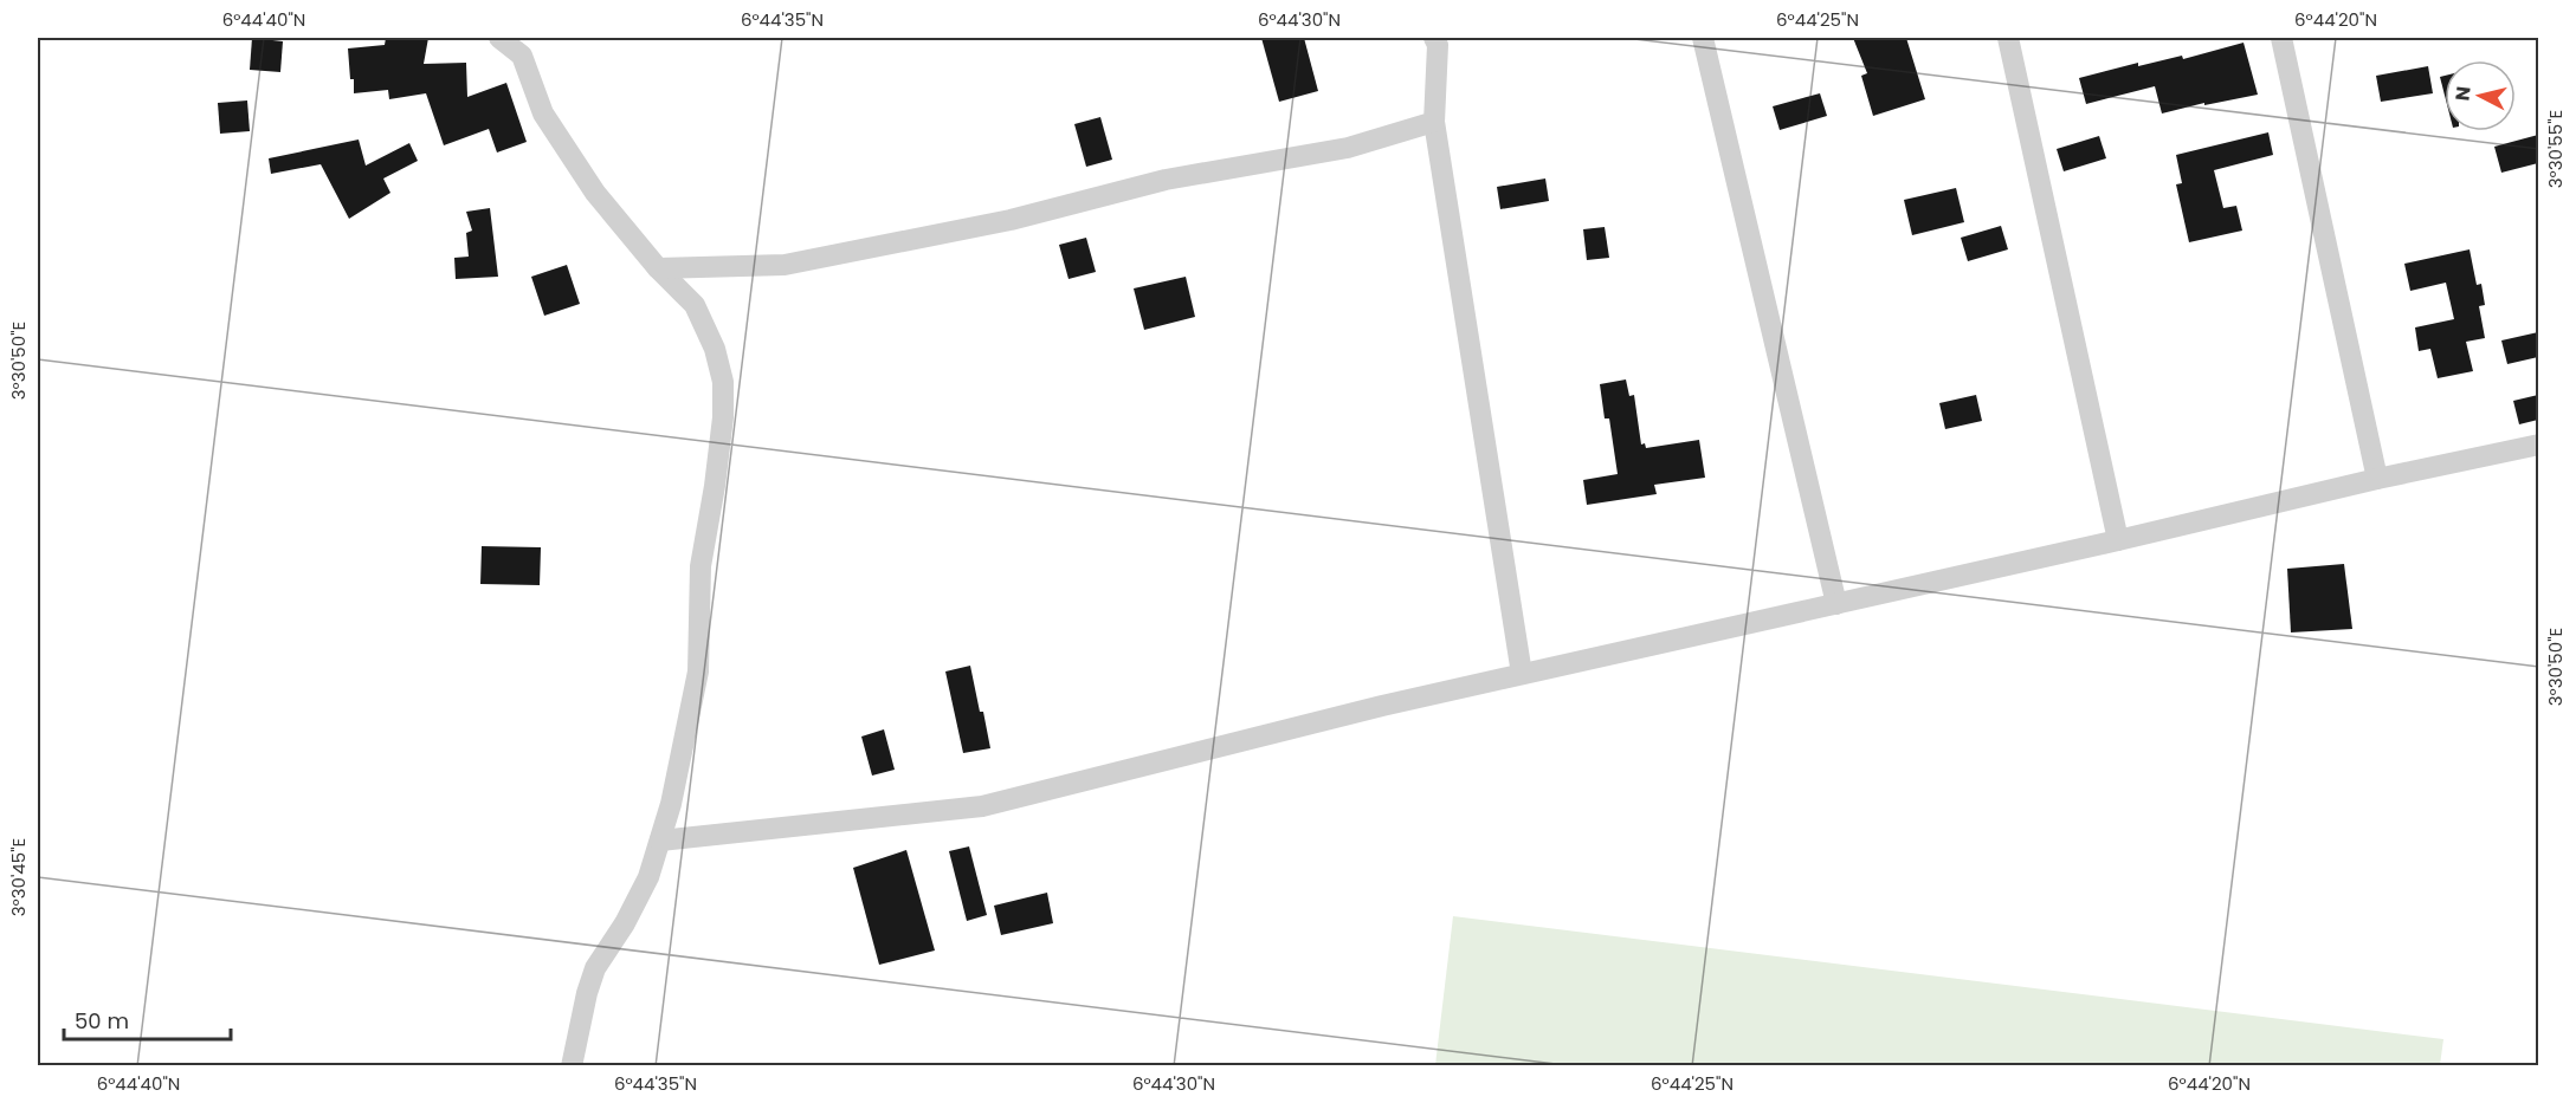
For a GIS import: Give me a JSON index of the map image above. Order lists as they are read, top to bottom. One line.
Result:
{"scale_bar":"50 m","north":"left","coordinates":["6°44'40\"N","6°44'35\"N","6°44'30\"N","6°44'25\"N","6°44'20\"N","3°30'55\"E","3°30'50\"E","3°30'45\"E"]}
